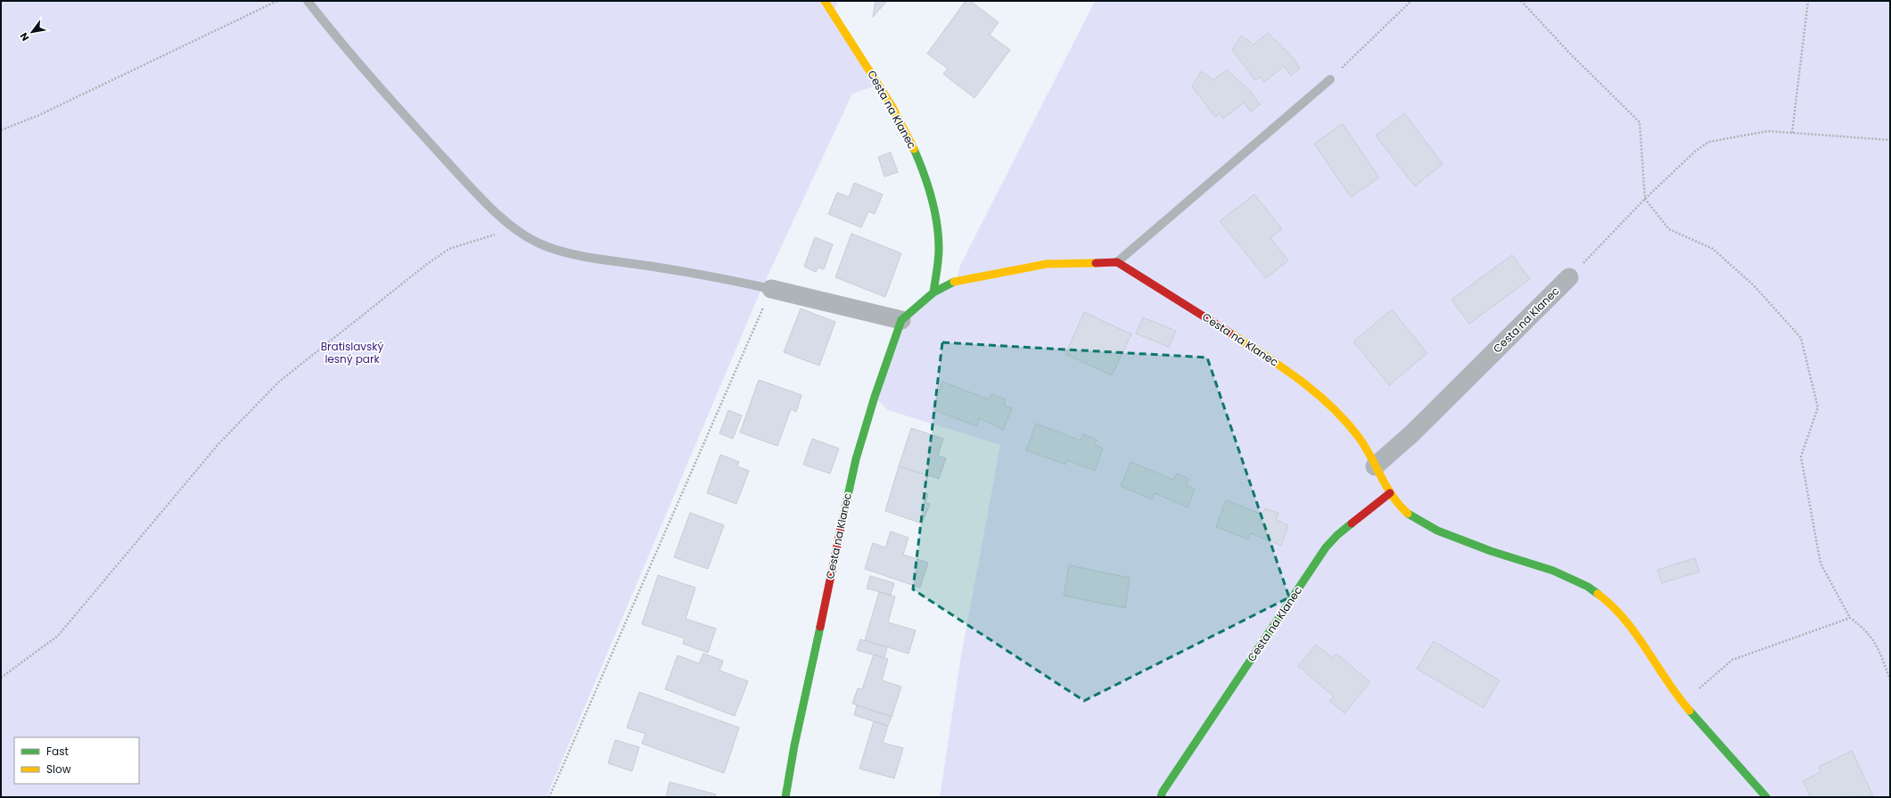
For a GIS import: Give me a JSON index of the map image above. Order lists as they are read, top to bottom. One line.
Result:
{"streets":{"street":["Cesta na Klanec"]},"parks":["Bratislavský lesný park"],"legend":["Fast","Slow"],"north":"bottom left"}
